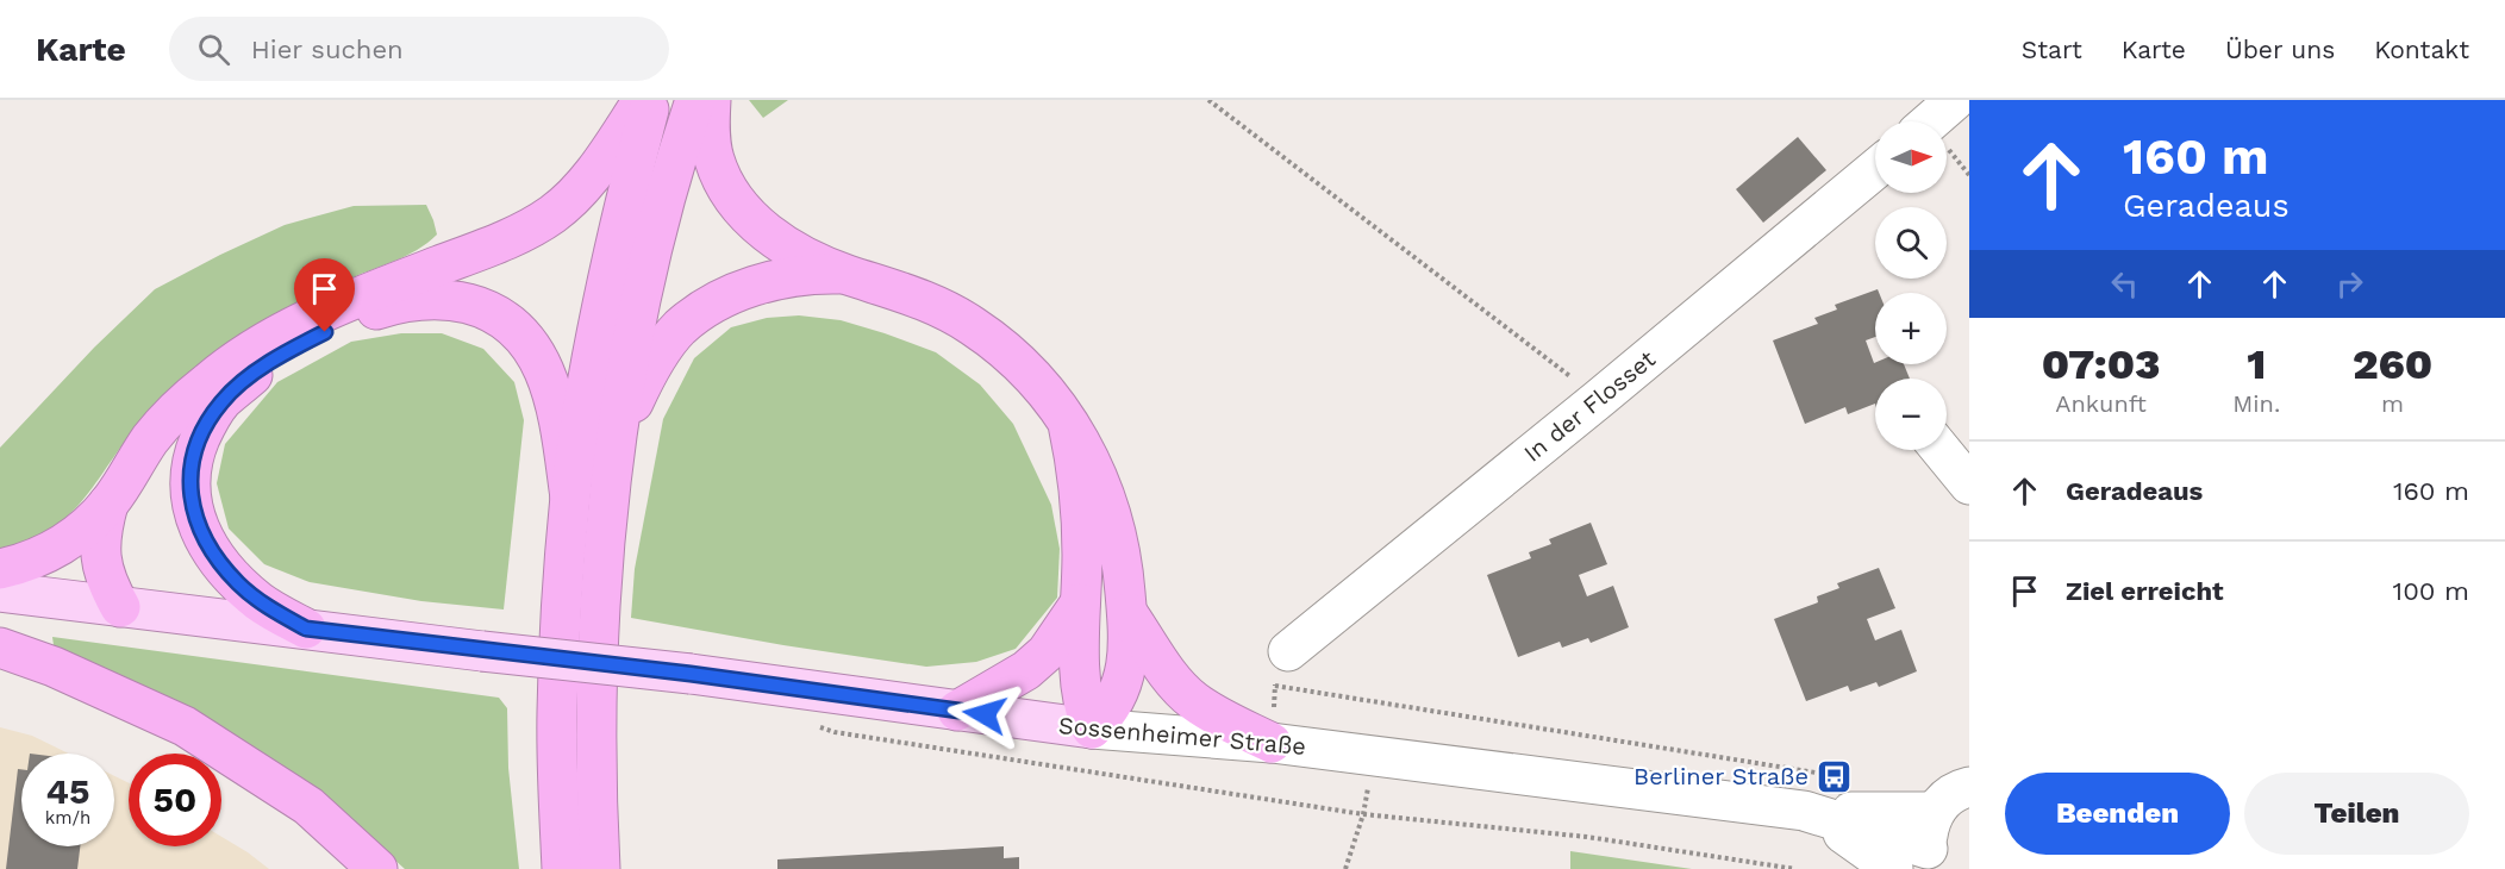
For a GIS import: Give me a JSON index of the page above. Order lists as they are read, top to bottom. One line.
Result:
{"streets":{"main road":["Sossenheimer Straße"],"street":["In der Flosset"]},"places":{"bus stop":["Berliner Straße"]},"north":"right","page":{"header":"Karte","search":"Hier suchen","nav":["Start","Karte","Über uns","Kontakt"],"turn":["160 m","Geradeaus"],"map_buttons":["+","−"],"eta":["07:03","Ankunft","1","Min.","260","m"],"list":[{"name":"Geradeaus","value":"160 m"},{"name":"Ziel erreicht","value":"100 m"}],"speed":"45 km/h","limit":"50","buttons":["Beenden","Teilen"]}}
